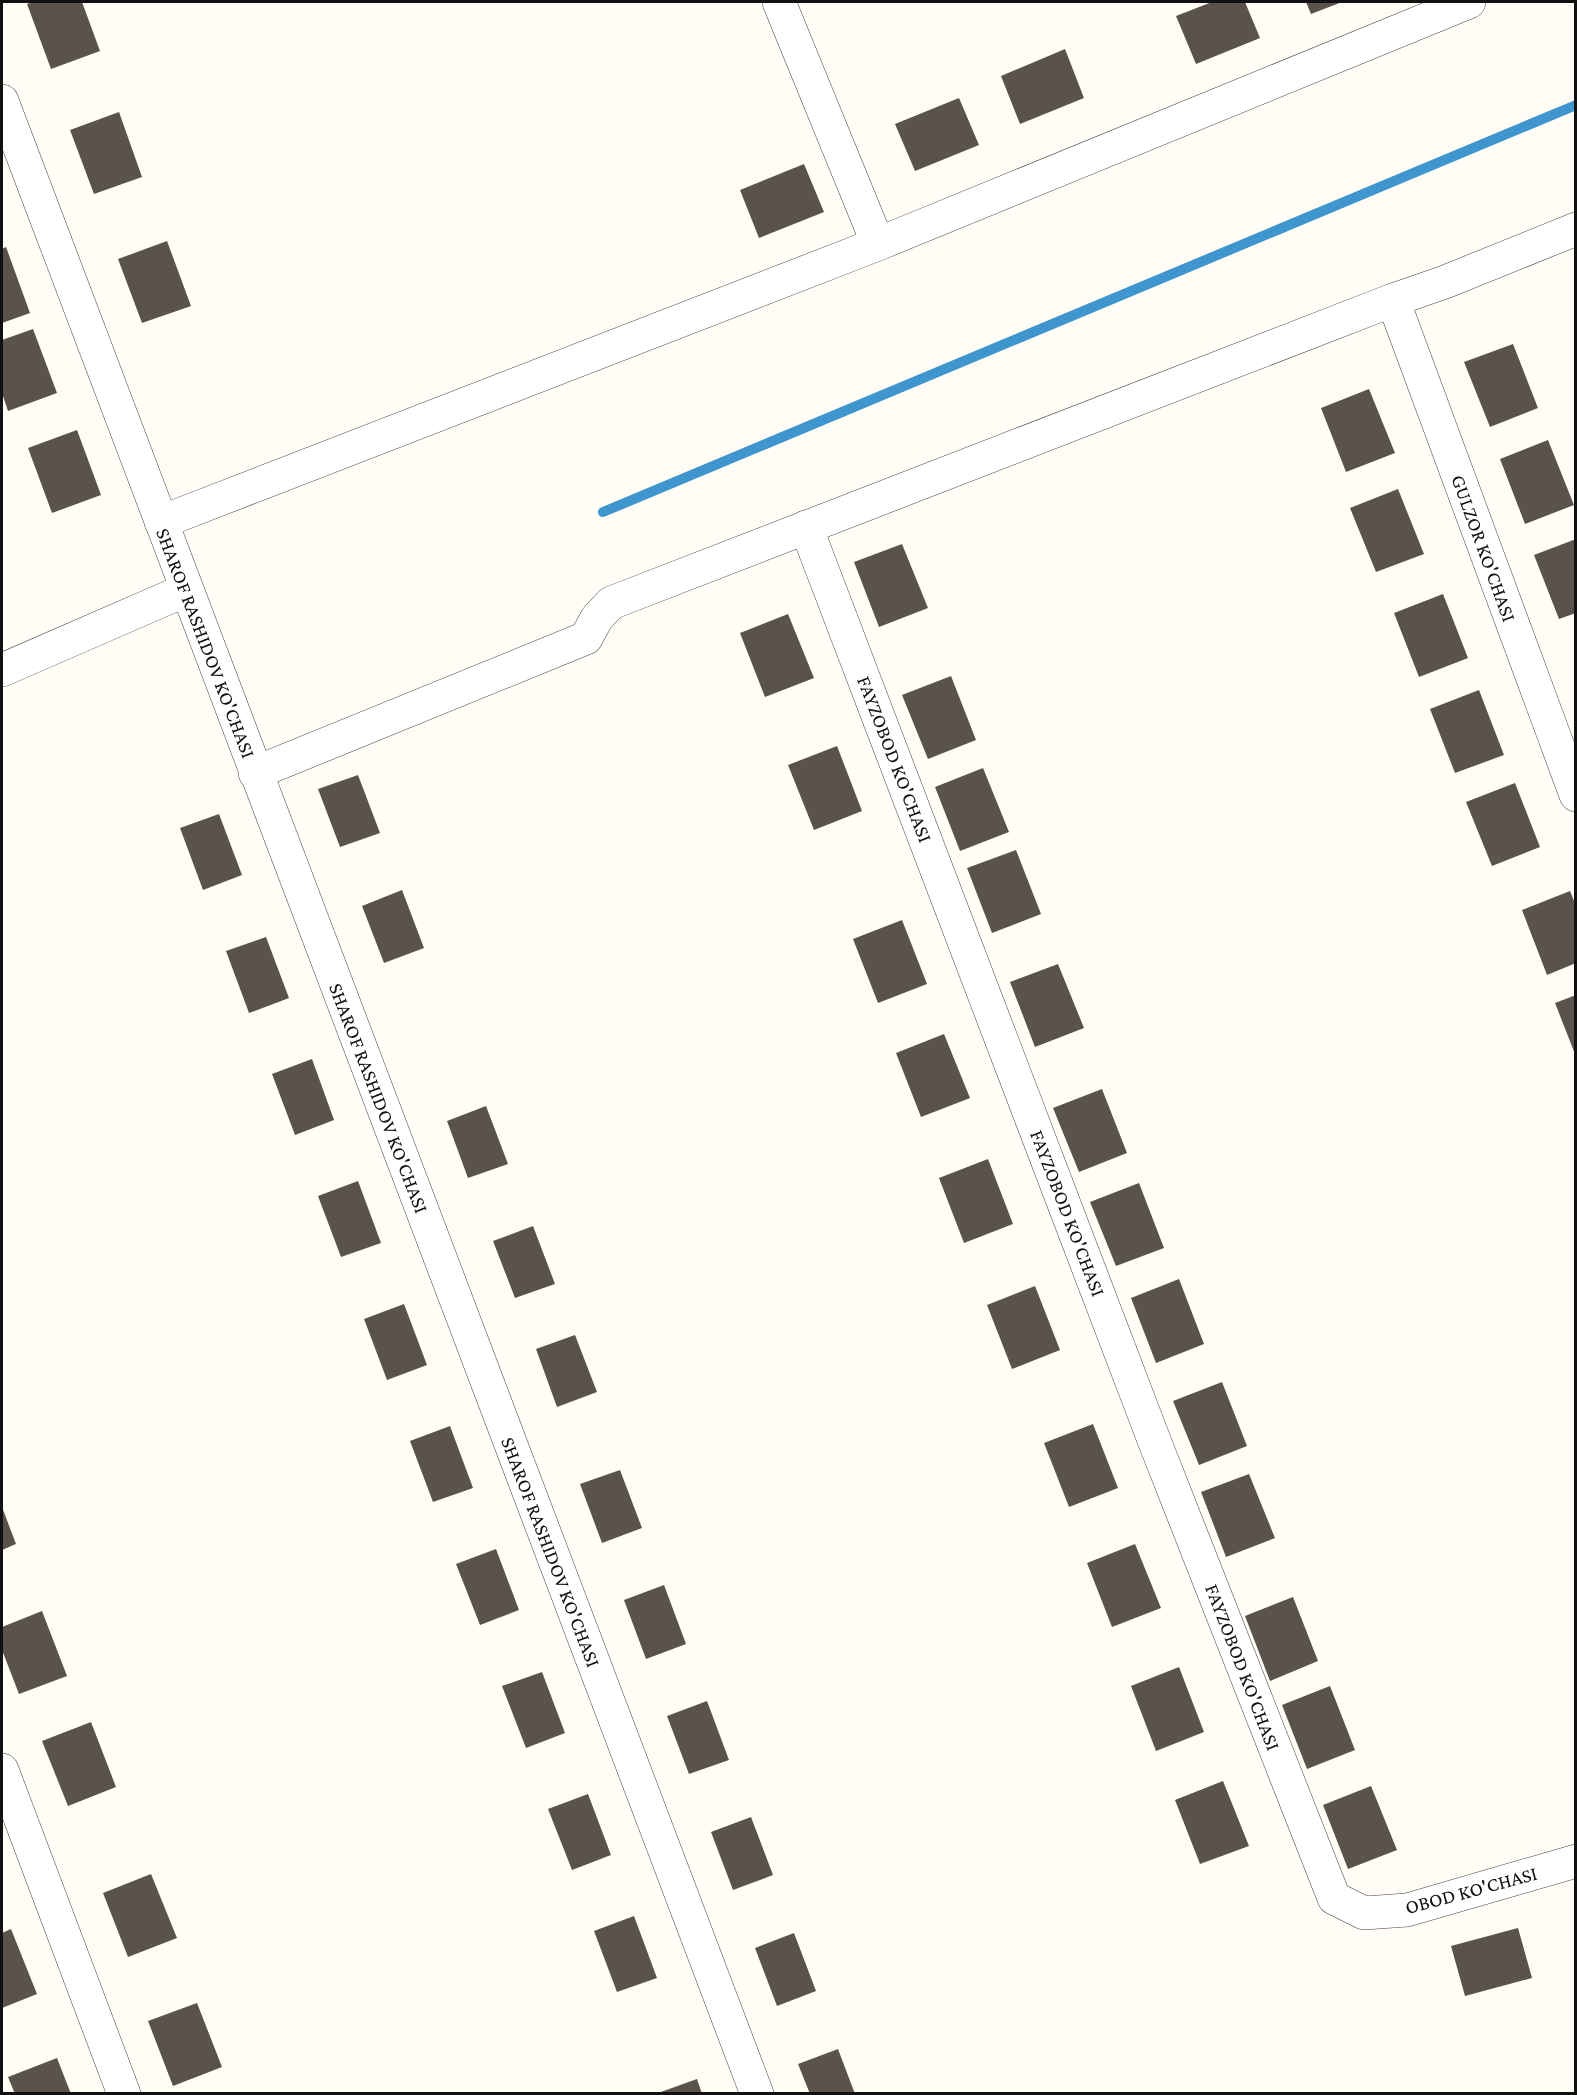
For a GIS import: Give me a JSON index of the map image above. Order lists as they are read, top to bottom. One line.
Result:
{"streets":{"street":["GULZOR KO'CHASI","SHAROF RASHIDOV KO'CHASI","FAYZOBOD KO'CHASI","OBOD KO'CHASI"]},"crossings":[["FAYZOBOD KO'CHASI","OBOD KO'CHASI"]]}
